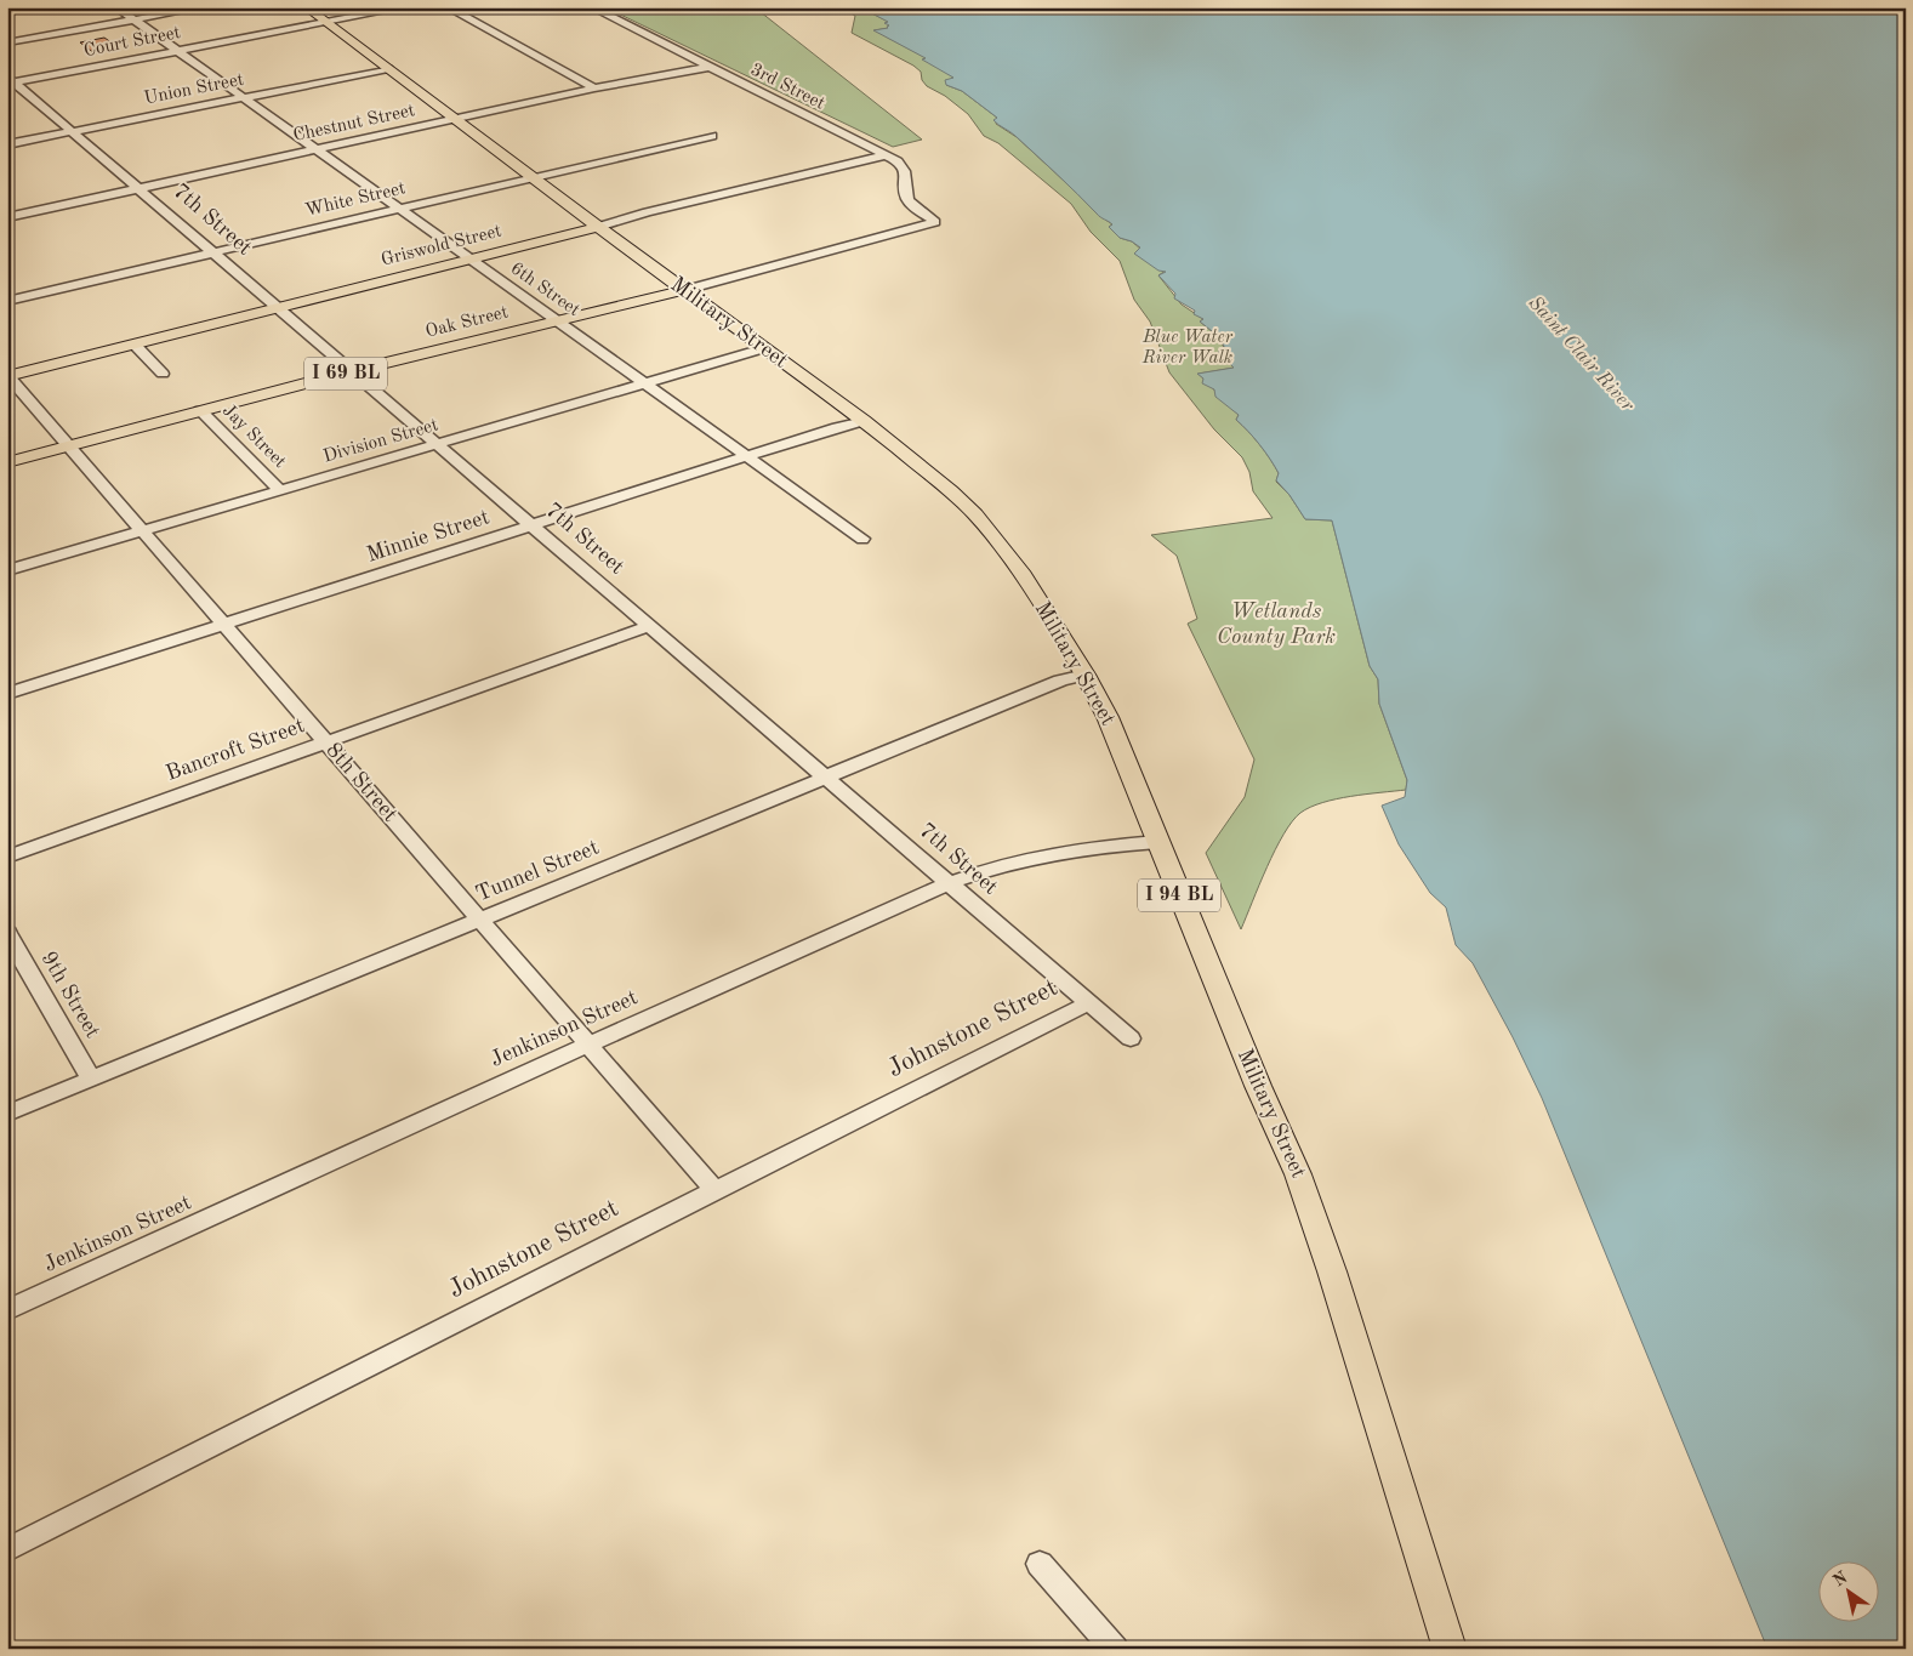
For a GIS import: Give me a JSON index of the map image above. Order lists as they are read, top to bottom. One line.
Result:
{"streets":{"main road":["Griswold Street","Oak Street","Military Street","I 69 BL","I 94 BL"],"street":["Court Street","3rd Street","Union Street","Chestnut Street","White Street","7th Street","6th Street","Jay Street","Division Street","Minnie Street","Bancroft Street","8th Street","Tunnel Street","9th Street","Jenkinson Street","Johnstone Street"]},"crossings":[["Court Street","7th Street"],["Court Street","6th Street"],["Court Street","Military Street"],["3rd Street","Chestnut Street"],["3rd Street","Griswold Street"],["3rd Street","Oak Street"],["Union Street","7th Street"],["Union Street","6th Street"],["Union Street","Military Street"],["Chestnut Street","7th Street"],["Chestnut Street","6th Street"],["Chestnut Street","Military Street"],["White Street","7th Street"],["White Street","6th Street"],["White Street","Military Street"],["7th Street","Griswold Street"],["7th Street","Oak Street"],["7th Street","Division Street"],["7th Street","Minnie Street"],["7th Street","Bancroft Street"],["7th Street","Tunnel Street"],["7th Street","Jenkinson Street"],["7th Street","Johnstone Street"],["Griswold Street","6th Street"],["Griswold Street","Military Street"],["Griswold Street","8th Street"],["6th Street","Oak Street"],["6th Street","Division Street"],["6th Street","Minnie Street"],["Oak Street","Military Street"],["Oak Street","Jay Street"],["Oak Street","8th Street"],["Military Street","Division Street"],["Military Street","Minnie Street"],["Military Street","Tunnel Street"],["Military Street","Jenkinson Street"],["Jay Street","Division Street"],["Division Street","8th Street"],["Minnie Street","8th Street"],["Bancroft Street","8th Street"],["8th Street","Tunnel Street"],["8th Street","Jenkinson Street"],["8th Street","Johnstone Street"],["Tunnel Street","9th Street"]],"water":["Saint Clair River"],"parks":["Blue Water River Walk","Wetlands County Park"],"north":"top left"}
